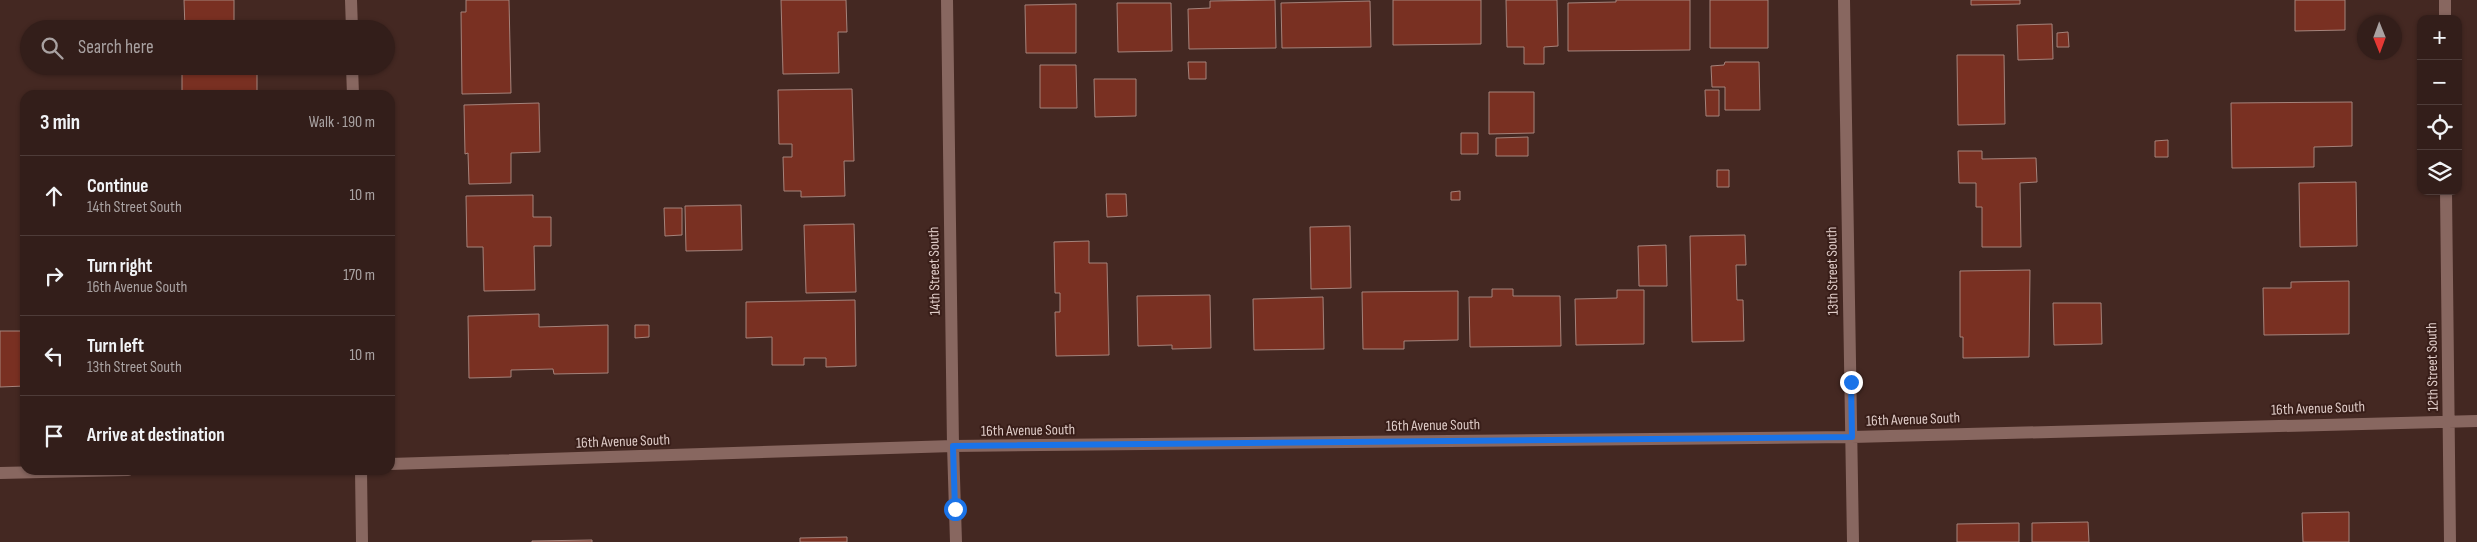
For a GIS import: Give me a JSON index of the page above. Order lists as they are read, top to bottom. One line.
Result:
{"streets":{"street":["14th Street South","13th Street South","12th Street South","16th Avenue South"]},"crossings":[["14th Street South","16th Avenue South"],["13th Street South","16th Avenue South"],["12th Street South","16th Avenue South"]],"north":"bottom","page":{"map_buttons":["+","−"],"search":"Search here","heading":["3 min","Walk · 190 m"],"list":[["Continue","14th Street South","10 m"],["Turn right","16th Avenue South","170 m"],["Turn left","13th Street South","10 m"],"Arrive at destination"]}}
